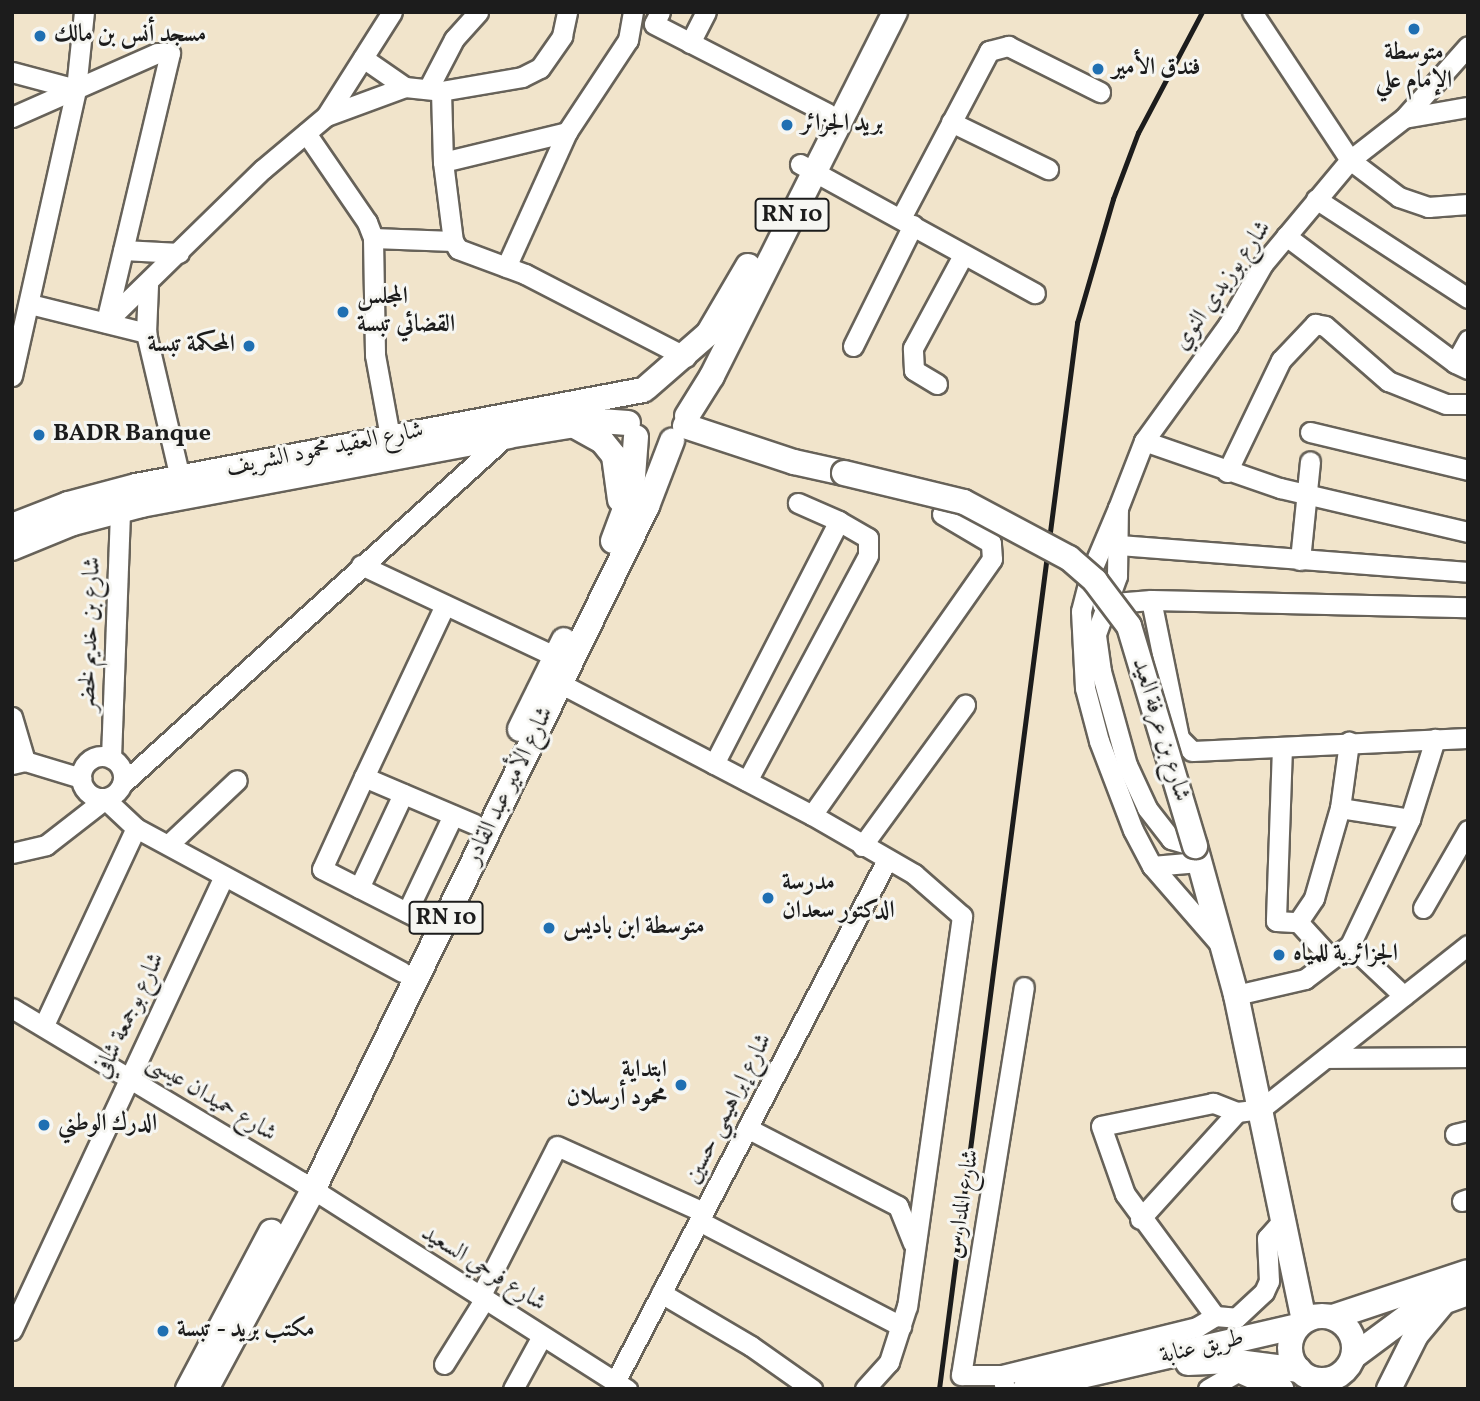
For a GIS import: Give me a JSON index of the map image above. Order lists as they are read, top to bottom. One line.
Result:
{"streets":{"main road":["RN 10","شارع العقيد محمود الشريف","شارع بن عرفة العيد","شارع الأمير عبد القادر","طريق عنابة"],"street":["شارع بوزيدي النوي","شارع بن خديم لخضر","شارع بوجمعة شافي","شارع حميدان عيسى","شارع إبراهيمي حسين","شارع المدارس","شارع فرحي السعيد"]},"crossings":[["شارع بوزيدي النوي","شارع بن عرفة العيد"],["شارع العقيد محمود الشريف","شارع بن خديم لخضر"],["شارع العقيد محمود الشريف","شارع بن عرفة العيد"],["شارع العقيد محمود الشريف","شارع الأمير عبد القادر"],["شارع بن عرفة العيد","شارع الأمير عبد القادر"],["شارع بن عرفة العيد","طريق عنابة"],["شارع الأمير عبد القادر","شارع حميدان عيسى"],["شارع الأمير عبد القادر","شارع فرحي السعيد"],["شارع بوجمعة شافي","شارع حميدان عيسى"],["شارع حميدان عيسى","شارع فرحي السعيد"],["شارع إبراهيمي حسين","شارع فرحي السعيد"]],"places":["متوسطة الإمام علي","مسجد أنس بن مالك","فندق الأمير","بريد الجزائر","المجلس القضائي تبسة","المحكمة تبسة","BADR Banque","مدرسة الدكتور سعدان","متوسطة ابن باديس","الجزائرية للمياه","ابتداية محمود أرسلان","الدرك الوطني","مكتب بريد - تبسة"]}
